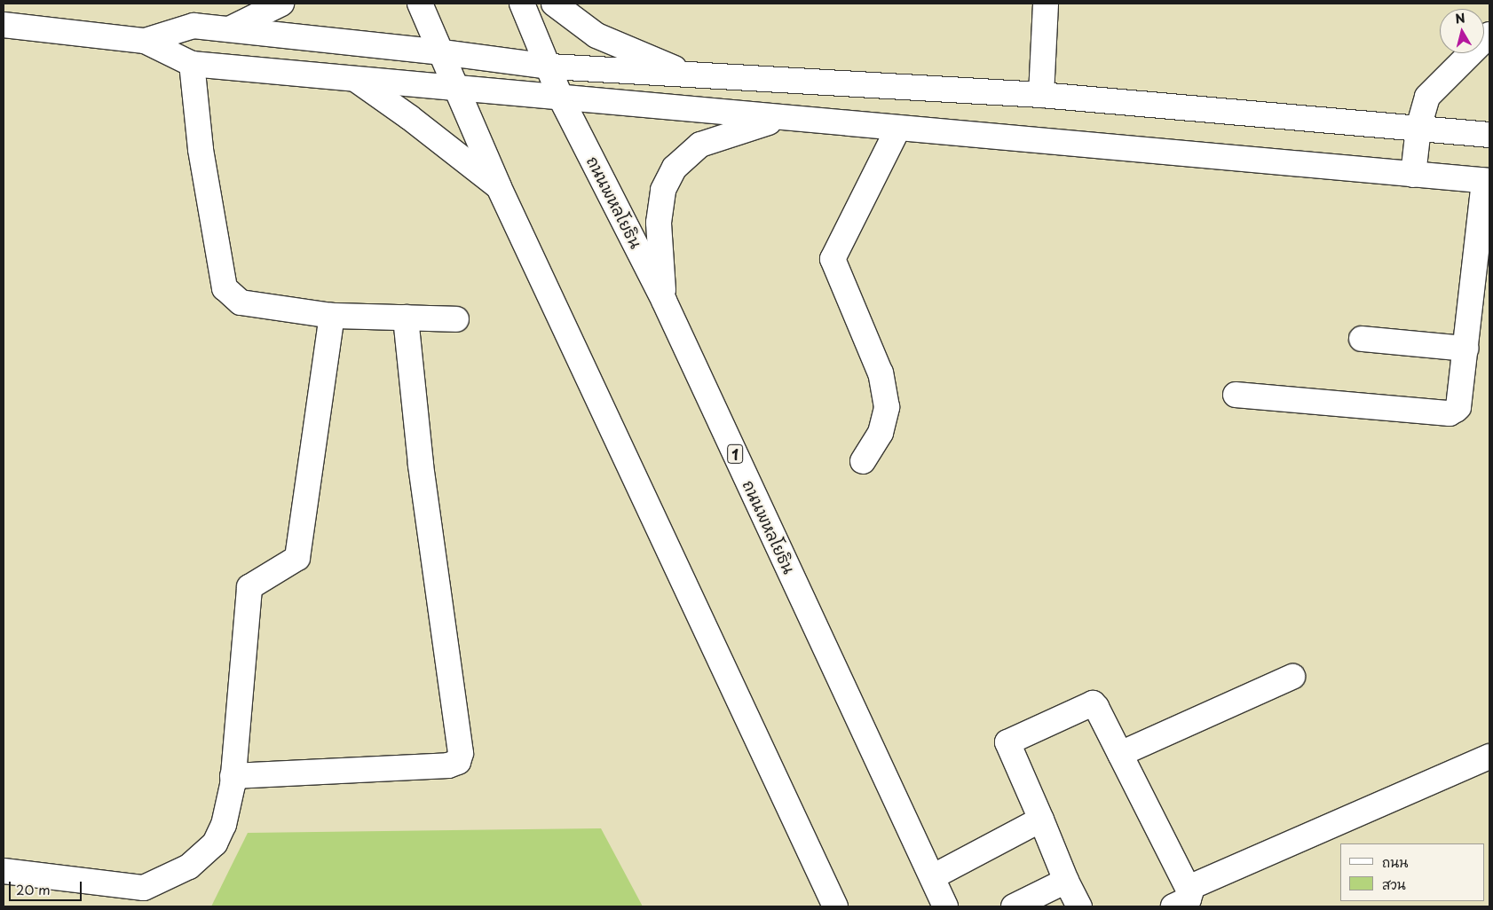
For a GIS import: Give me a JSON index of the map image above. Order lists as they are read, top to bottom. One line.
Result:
{"streets":{"main road":["ถนนพหลโยธิน","1"]},"legend":["ถนน","สวน"],"scale_bar":"20 m","north":"top"}
